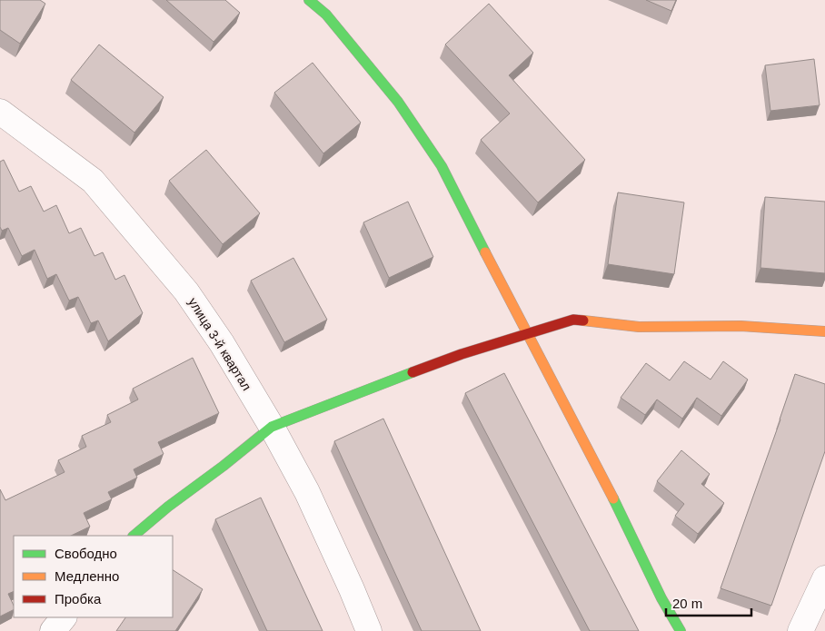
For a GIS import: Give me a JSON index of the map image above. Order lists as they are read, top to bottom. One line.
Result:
{"streets":{"street":["улица 3-й квартал"]},"legend":["Свободно","Медленно","Пробка"],"scale_bar":"20 m"}
